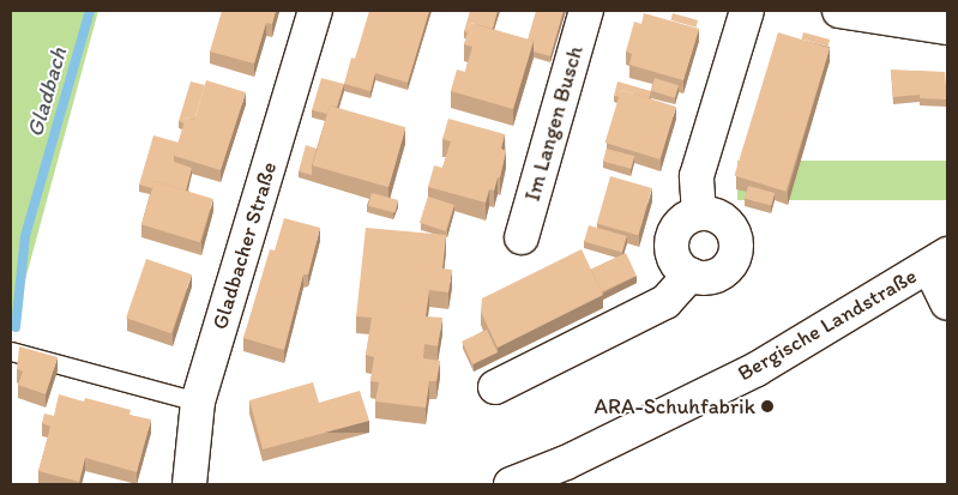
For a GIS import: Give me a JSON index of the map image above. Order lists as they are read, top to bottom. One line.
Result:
{"streets":{"street":["Im Langen Busch","Gladbacher Straße","Bergische Landstraße"]},"water":["Gladbach"],"places":["ARA-Schuhfabrik"]}
